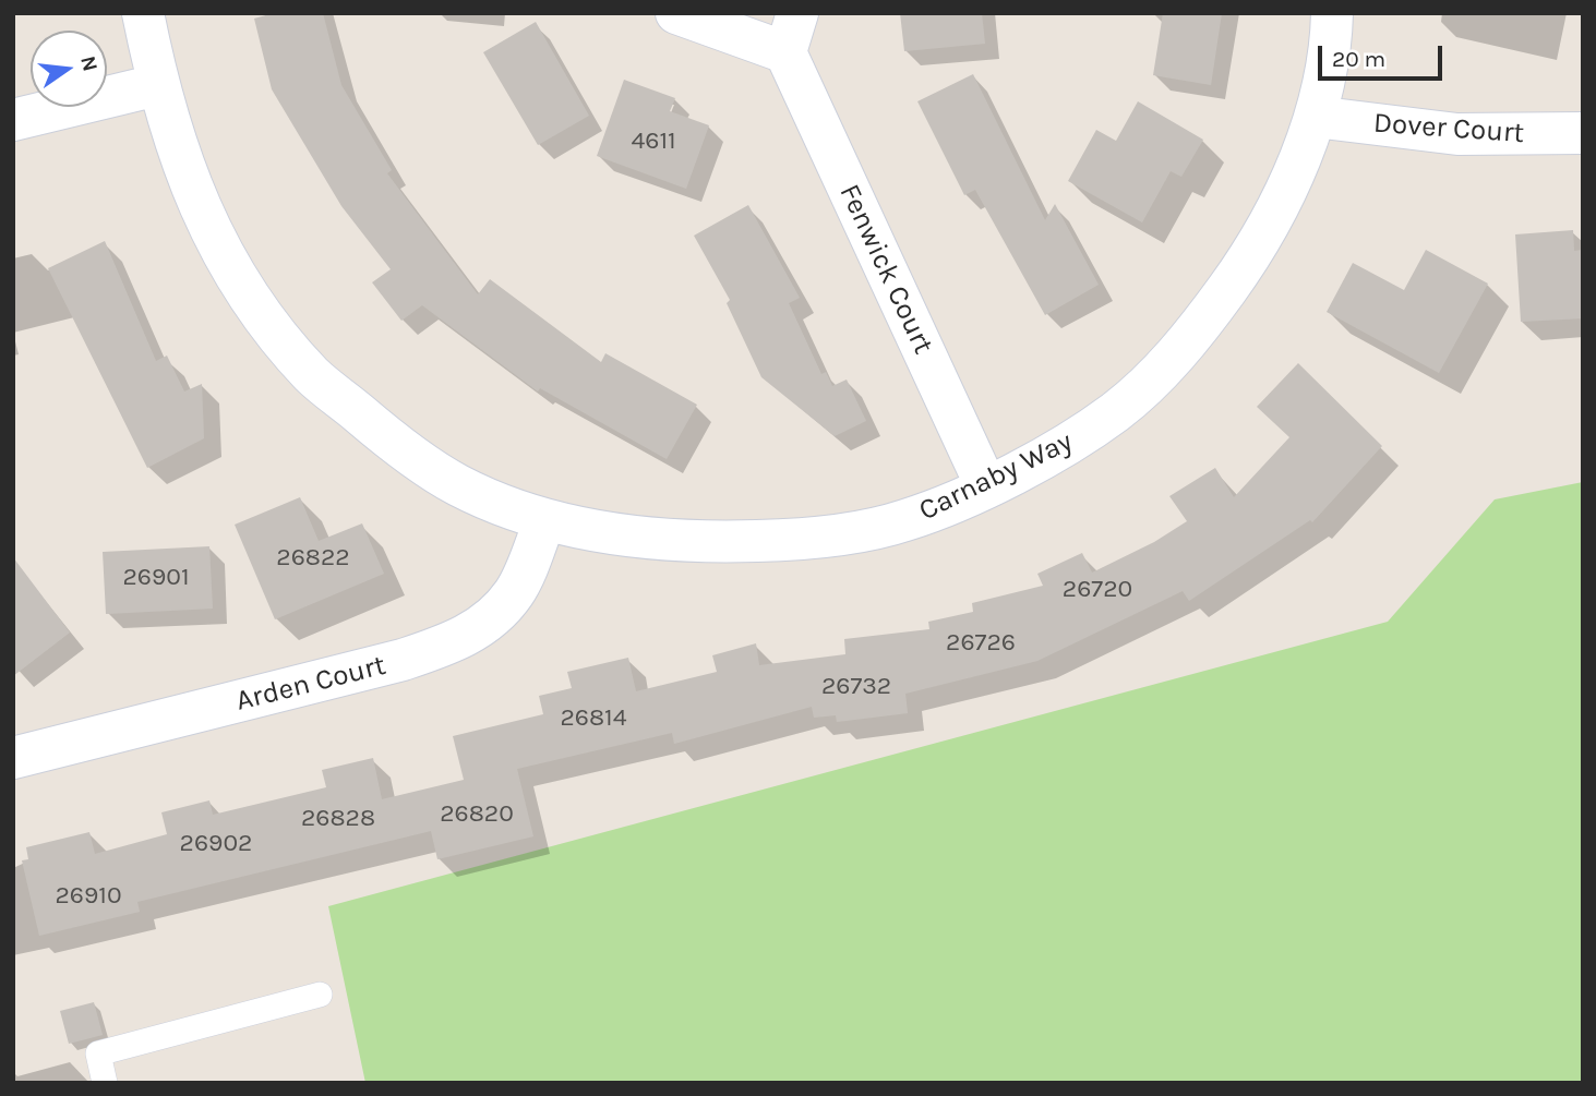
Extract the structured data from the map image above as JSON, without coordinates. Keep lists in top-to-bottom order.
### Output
{
  "streets": {
    "street": [
      "Dover Court",
      "Fenwick Court",
      "Carnaby Way",
      "Arden Court"
    ]
  },
  "crossings": [
    ["Dover Court", "Carnaby Way"],
    ["Fenwick Court", "Carnaby Way"],
    ["Carnaby Way", "Arden Court"]
  ],
  "house_numbers": [
    "4611",
    "26822",
    "26901",
    "26720",
    "26726",
    "26732",
    "26814",
    "26820",
    "26828",
    "26902",
    "26910"
  ],
  "scale_bar": "20 m",
  "north": "right"
}
